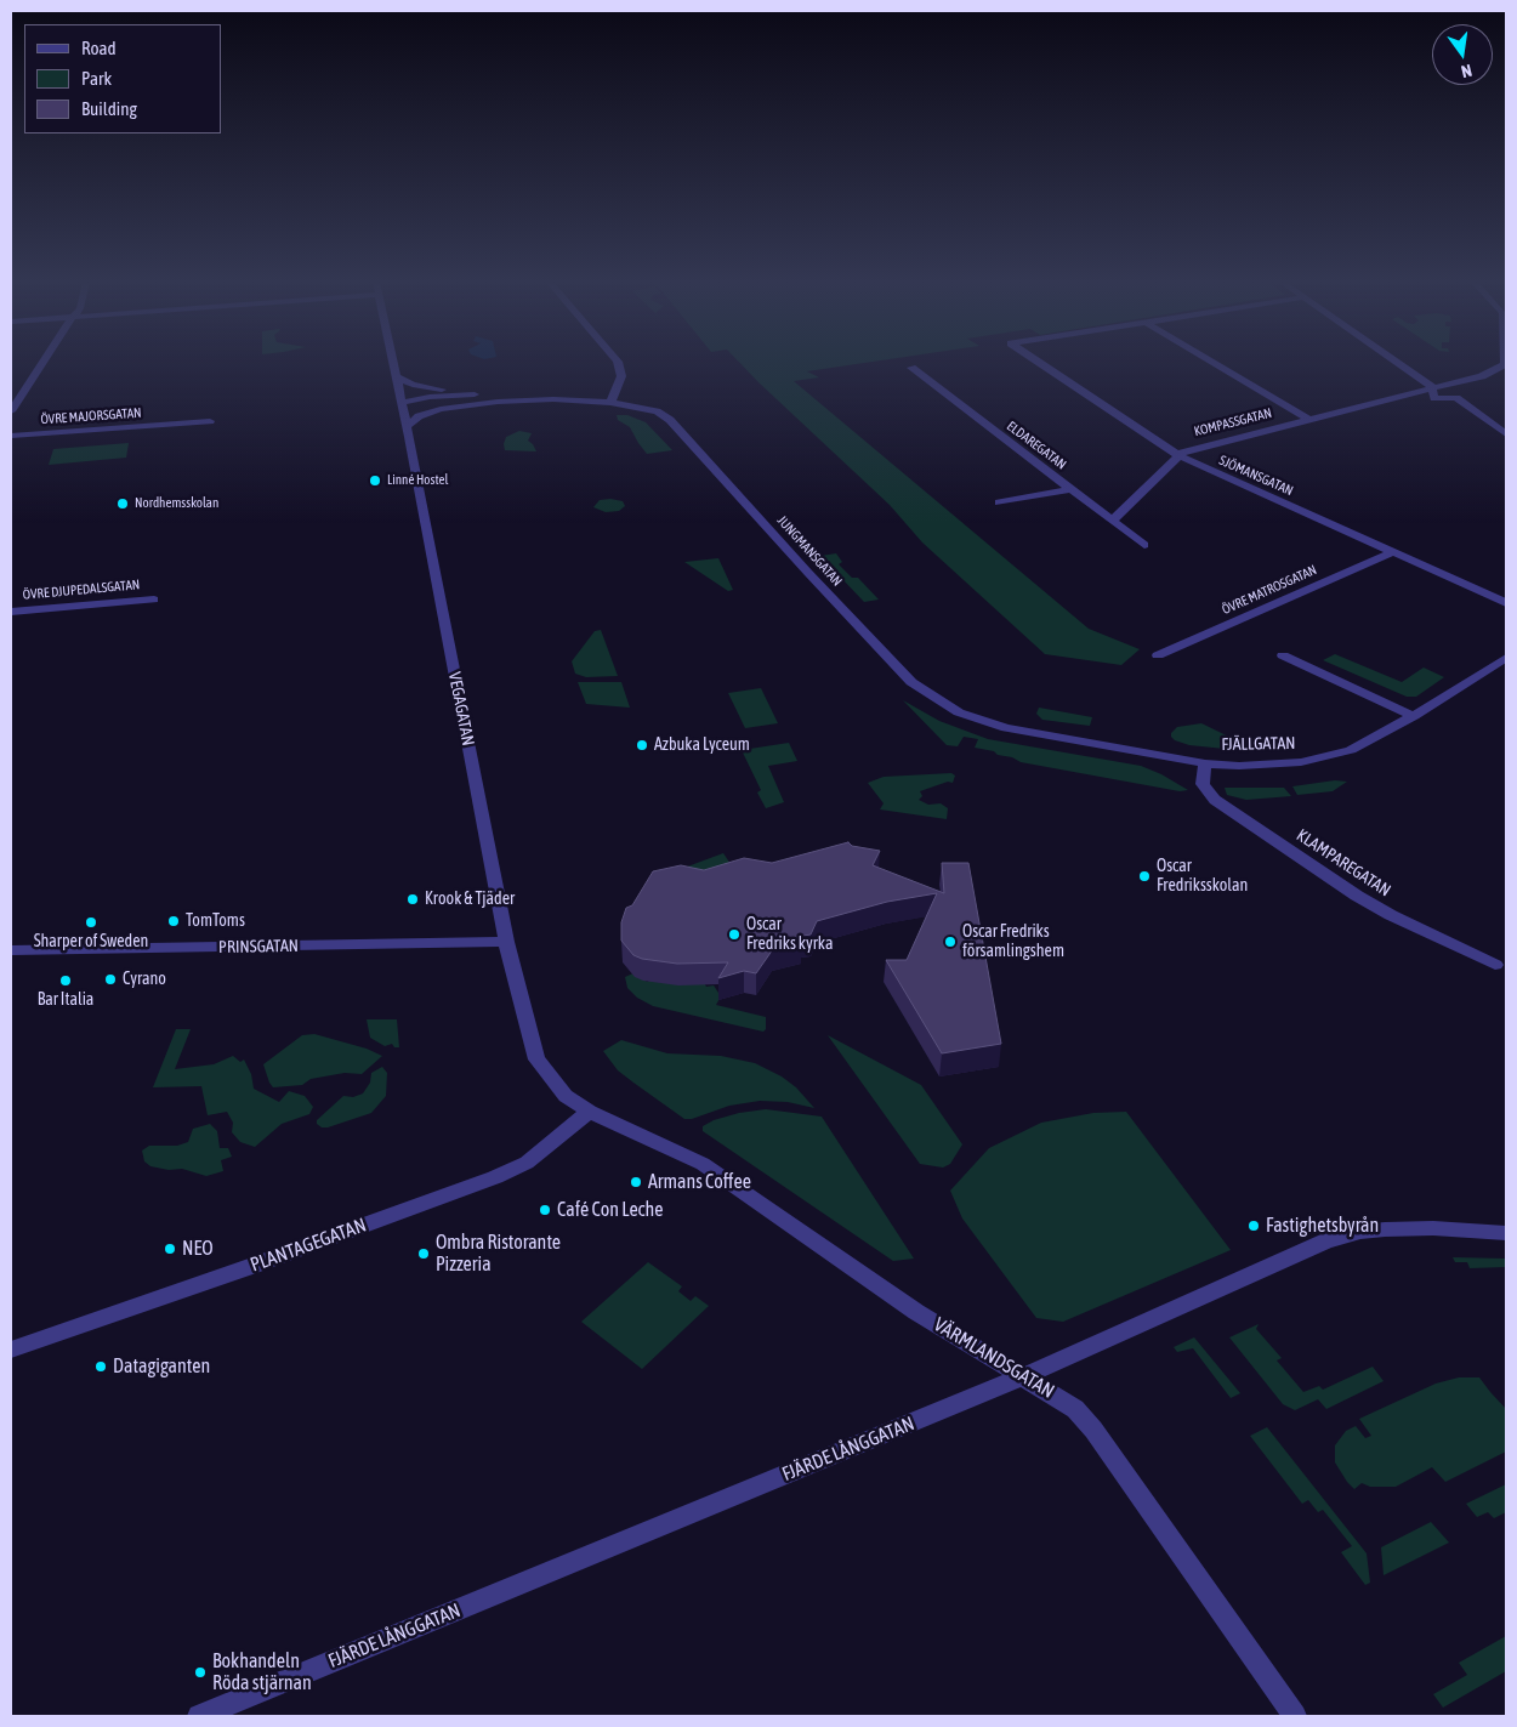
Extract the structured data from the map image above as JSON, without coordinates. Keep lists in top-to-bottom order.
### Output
{
  "streets": {
    "street": [
      "ÖVRE MAJORSGATAN",
      "KOMPASSGATAN",
      "ELDAREGATAN",
      "SJÖMANSGATAN",
      "JUNGMANSGATAN",
      "ÖVRE DJUPEDALSGATAN",
      "ÖVRE MATROSGATAN",
      "VEGAGATAN",
      "FJÄLLGATAN",
      "KLAMPAREGATAN",
      "PRINSGATAN",
      "PLANTAGEGATAN",
      "VÄRMLANDSGATAN",
      "FJÄRDE LÅNGGATAN"
    ]
  },
  "crossings": [
    ["KOMPASSGATAN", "ELDAREGATAN"],
    ["KOMPASSGATAN", "SJÖMANSGATAN"],
    ["SJÖMANSGATAN", "ÖVRE MATROSGATAN"],
    ["JUNGMANSGATAN", "FJÄLLGATAN"],
    ["VEGAGATAN", "PRINSGATAN"],
    ["VEGAGATAN", "PLANTAGEGATAN"],
    ["VEGAGATAN", "VÄRMLANDSGATAN"],
    ["FJÄLLGATAN", "KLAMPAREGATAN"],
    ["PLANTAGEGATAN", "VÄRMLANDSGATAN"],
    ["VÄRMLANDSGATAN", "FJÄRDE LÅNGGATAN"]
  ],
  "places": [
    "Linné Hostel",
    "Nordhemsskolan",
    "Azbuka Lyceum",
    "Oscar Fredriksskolan",
    "Krook & Tjäder",
    "TomToms",
    "Sharper of Sweden",
    "Oscar Fredriks kyrka",
    "Oscar Fredriks församlingshem",
    "Cyrano",
    "Bar Italia",
    "Armans Coffee",
    "Café Con Leche",
    "Fastighetsbyrån",
    "NEO",
    "Ombra Ristorante Pizzeria",
    "Datagiganten",
    "Bokhandeln Röda stjärnan"
  ],
  "legend": ["Road", "Park", "Building"],
  "north": "bottom"
}
